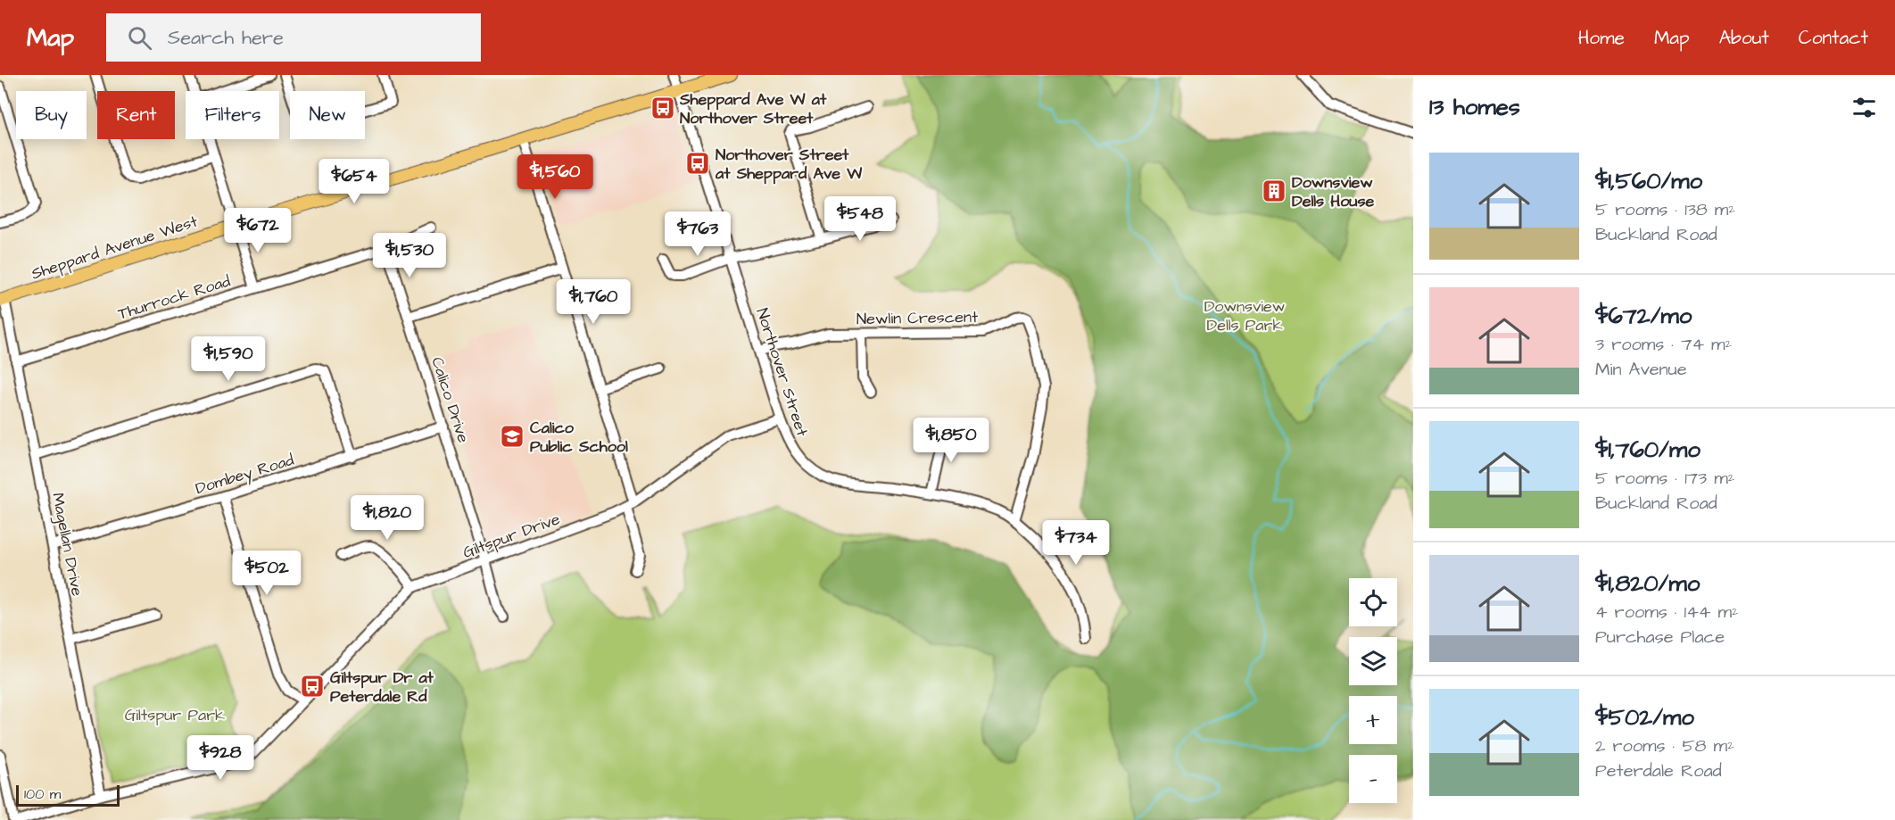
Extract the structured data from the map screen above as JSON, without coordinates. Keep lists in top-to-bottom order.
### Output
{
  "streets": {
    "main road": ["Sheppard Avenue West"],
    "street": [
      "Thurrock Road",
      "Newlin Crescent",
      "Northover Street",
      "Calico Drive",
      "Dombey Road",
      "Giltspur Drive",
      "Magellan Drive"
    ]
  },
  "crossings": [
    ["Sheppard Avenue West", "Northover Street"],
    ["Sheppard Avenue West", "Magellan Drive"],
    ["Thurrock Road", "Calico Drive"],
    ["Thurrock Road", "Magellan Drive"],
    ["Newlin Crescent", "Northover Street"],
    ["Northover Street", "Giltspur Drive"],
    ["Calico Drive", "Dombey Road"],
    ["Calico Drive", "Giltspur Drive"],
    ["Dombey Road", "Magellan Drive"],
    ["Giltspur Drive", "Magellan Drive"]
  ],
  "parks": ["Downsview Dells Park", "Giltspur Park"],
  "places": {
    "bus stop": ["Sheppard Ave W at Northover Street", "Northover Street at Sheppard Ave W", "Giltspur Dr at Peterdale Rd"],
    "building": ["Downsview Dells House"],
    "school or university": ["Calico Public School"]
  },
  "scale_bar": "100 m",
  "page": {
    "header": "Map",
    "search": "Search here",
    "nav": [
      "Home",
      "Map",
      "About",
      "Contact"
    ],
    "heading": "13 homes",
    "chip": [
      "Buy",
      "Rent",
      "Filters",
      "New"
    ],
    "list": [
      {
        "name": "$1,560/mo",
        "note": "5 rooms · 138 m² · Buckland Road"
      },
      {
        "name": "$672/mo",
        "note": "3 rooms · 74 m² · Min Avenue"
      },
      {
        "name": "$1,760/mo",
        "note": "5 rooms · 173 m² · Buckland Road"
      },
      {
        "name": "$1,820/mo",
        "note": "4 rooms · 144 m² · Purchase Place"
      },
      {
        "name": "$502/mo",
        "note": "2 rooms · 58 m² · Peterdale Road"
      }
    ],
    "price": [
      "$1,560",
      "$654",
      "$548",
      "$672",
      "$763",
      "$1,530",
      "$1,760",
      "$1,590",
      "$1,850",
      "$1,820",
      "$734",
      "$502",
      "$928"
    ],
    "map_buttons": ["+", "−"],
    "scale": "100 m"
  }
}
